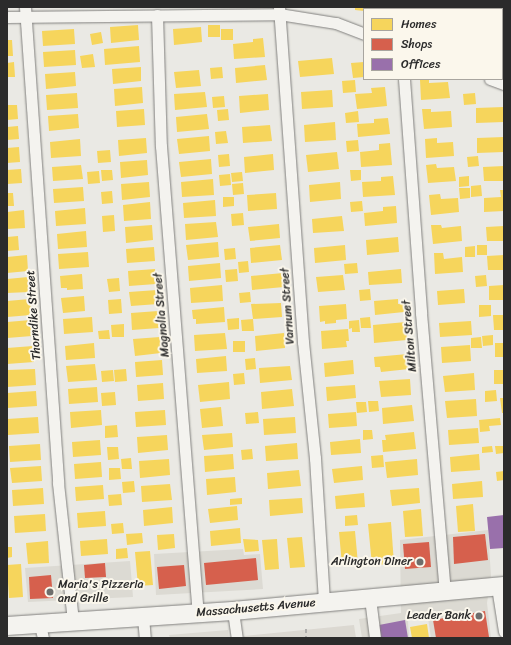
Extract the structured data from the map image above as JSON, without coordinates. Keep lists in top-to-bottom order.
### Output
{
  "streets": {
    "highway": ["Massachusetts Avenue"],
    "street": [
      "Varnum Street",
      "Thorndike Street",
      "Magnolia Street",
      "Milton Street"
    ]
  },
  "crossings": [
    ["Varnum Street", "Massachusetts Avenue"],
    ["Thorndike Street", "Massachusetts Avenue"],
    ["Magnolia Street", "Massachusetts Avenue"],
    ["Milton Street", "Massachusetts Avenue"]
  ],
  "places": ["Arlington Diner", "Maria's Pizzeria and Grille", "Leader Bank"],
  "legend": ["Homes", "Shops", "Offices"]
}
